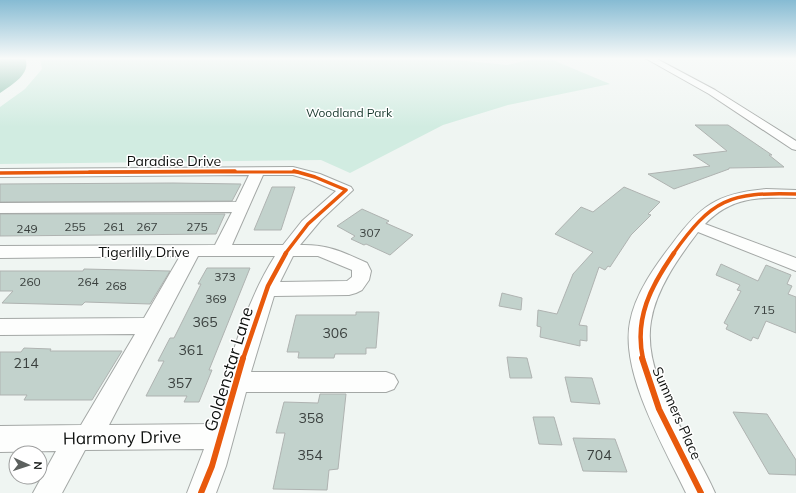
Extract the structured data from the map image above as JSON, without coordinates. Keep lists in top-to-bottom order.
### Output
{
  "streets": {
    "street": [
      "Paradise Drive",
      "Tigerlilly Drive",
      "Goldenstar Lane",
      "Summers Place",
      "Harmony Drive"
    ]
  },
  "crossings": [
    ["Paradise Drive", "Goldenstar Lane"],
    ["Tigerlilly Drive", "Goldenstar Lane"],
    ["Goldenstar Lane", "Harmony Drive"]
  ],
  "parks": ["Woodland Park"],
  "house_numbers": [
    "255",
    "261",
    "267",
    "275",
    "249",
    "307",
    "373",
    "260",
    "264",
    "268",
    "369",
    "715",
    "365",
    "306",
    "361",
    "214",
    "357",
    "358",
    "354",
    "704"
  ],
  "north": "right"
}
